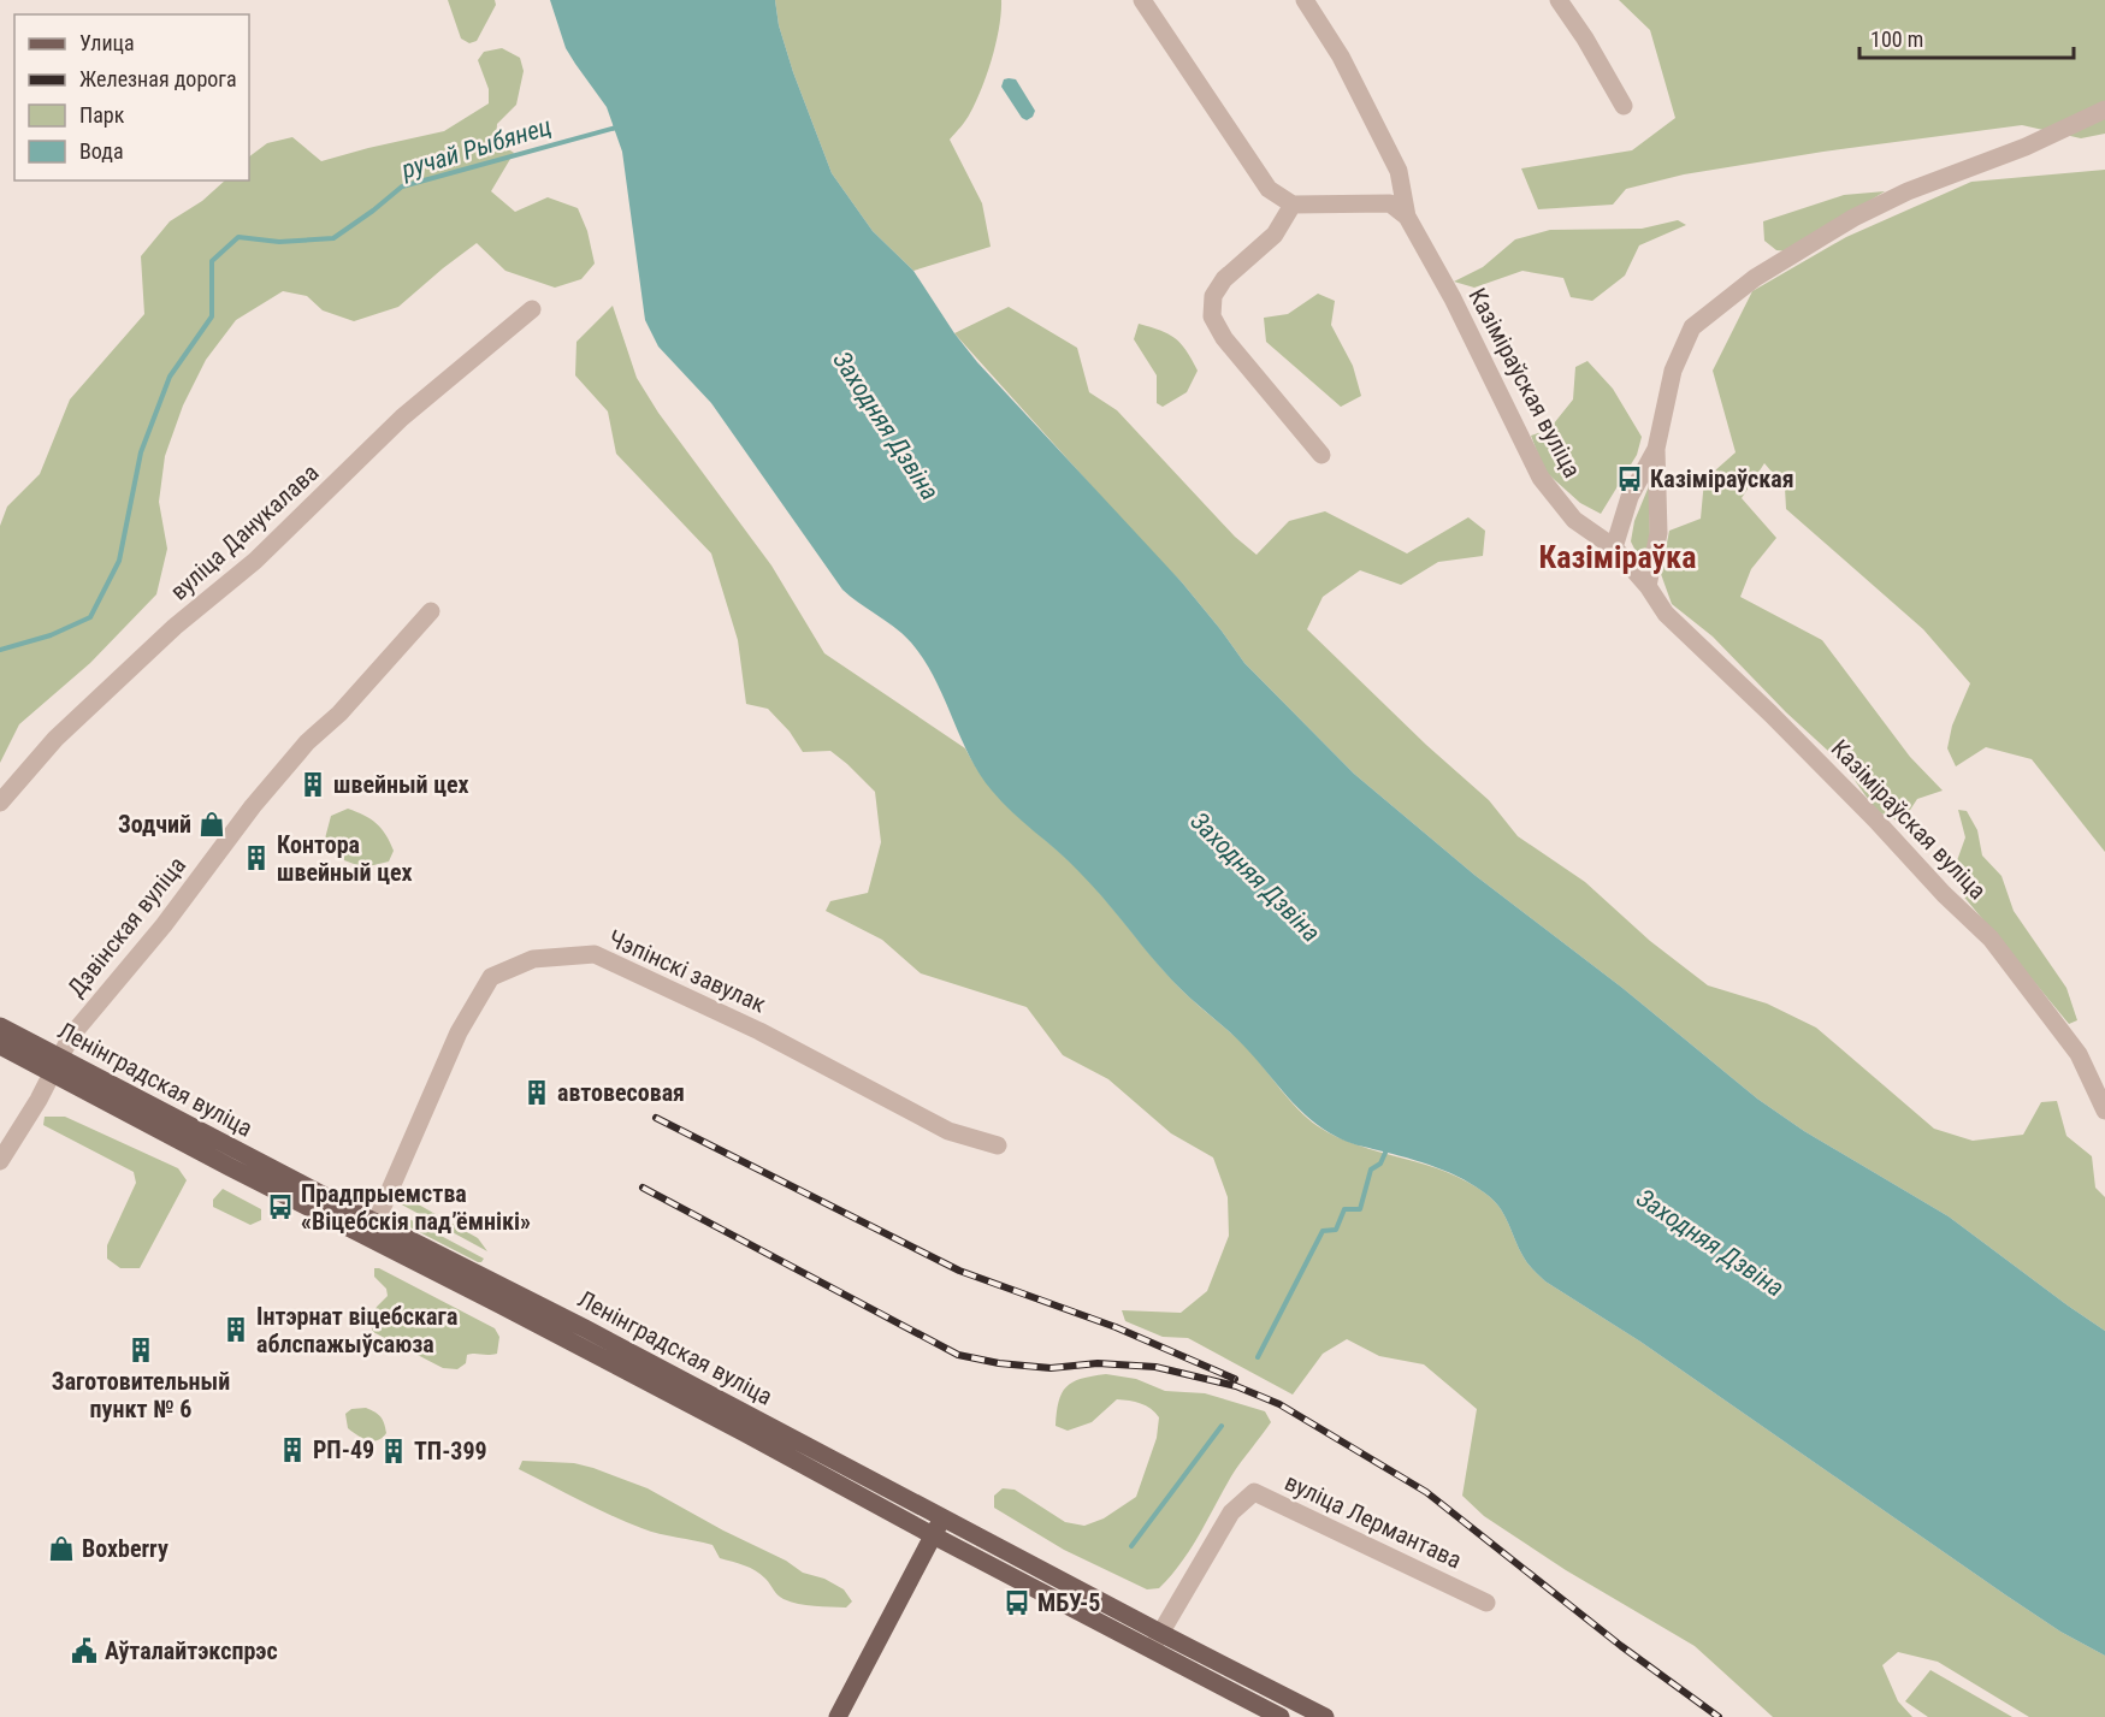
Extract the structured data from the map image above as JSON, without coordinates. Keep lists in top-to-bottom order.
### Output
{
  "streets": {
    "main road": ["Ленінградская вуліца"],
    "street": [
      "Казіміраўская вуліца",
      "вуліца Данукалава",
      "Дзвінская вуліца",
      "Чэпінскі завулак",
      "вуліца Лермантава"
    ]
  },
  "crossings": [
    ["Дзвінская вуліца", "Ленінградская вуліца"],
    ["Чэпінскі завулак", "Ленінградская вуліца"],
    ["Ленінградская вуліца", "вуліца Лермантава"]
  ],
  "districts": ["Казіміраўка"],
  "water": ["ручай Рыбянец", "Заходняя Дзвіна"],
  "places": {
    "bus stop": ["Казіміраўская", "Прадпрыемства «Віцебскія падʼёмнікі»", "МБУ-5"],
    "building": [
      "швейный цех",
      "Контора швейный цех",
      "автовесовая",
      "Інтэрнат віцебскага аблспажыўсаюза",
      "Заготовительный пункт № 6",
      "РП-49",
      "ТП-399"
    ],
    "shop": ["Зодчий", "Boxberry"],
    "public building": ["Аўталайтэкспрэс"]
  },
  "legend": [
    "Улица",
    "Железная дорога",
    "Парк",
    "Вода"
  ],
  "scale_bar": "100 m"
}
